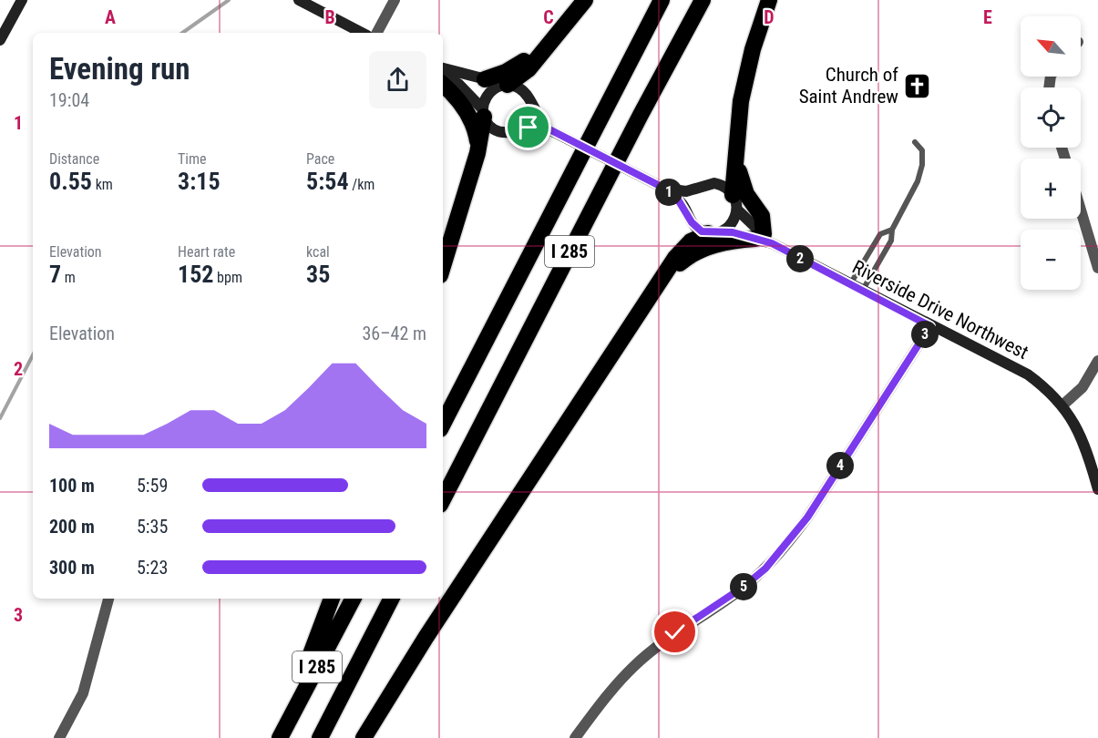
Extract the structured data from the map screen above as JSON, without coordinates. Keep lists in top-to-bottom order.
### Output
{
  "streets": {
    "highway": ["I 285"],
    "street": ["Riverside Drive Northwest"]
  },
  "places": {
    "church": ["Church of Saint Andrew"]
  },
  "north": "top left",
  "page": {
    "map_buttons": ["+", "−"],
    "heading": ["Evening run", "19:04"],
    "stats": [
      ["Distance", "0.55 km"],
      ["Time", "3:15"],
      ["Pace", "5:54 /km"],
      ["Elevation", "7 m"],
      ["Heart rate", "152 bpm"],
      ["kcal", "35"]
    ],
    "pins": [
      "1",
      "2",
      "3",
      "4",
      "5"
    ],
    "chart": ["Elevation", "36–42 m"],
    "list": [
      {
        "name": "100 m",
        "note": "5:59"
      },
      {
        "name": "200 m",
        "note": "5:35"
      },
      {
        "name": "300 m",
        "note": "5:23"
      }
    ]
  },
  "grid": {
    "columns": [
      "A",
      "B",
      "C",
      "D",
      "E"
    ],
    "rows": ["1", "2", "3"]
  }
}
